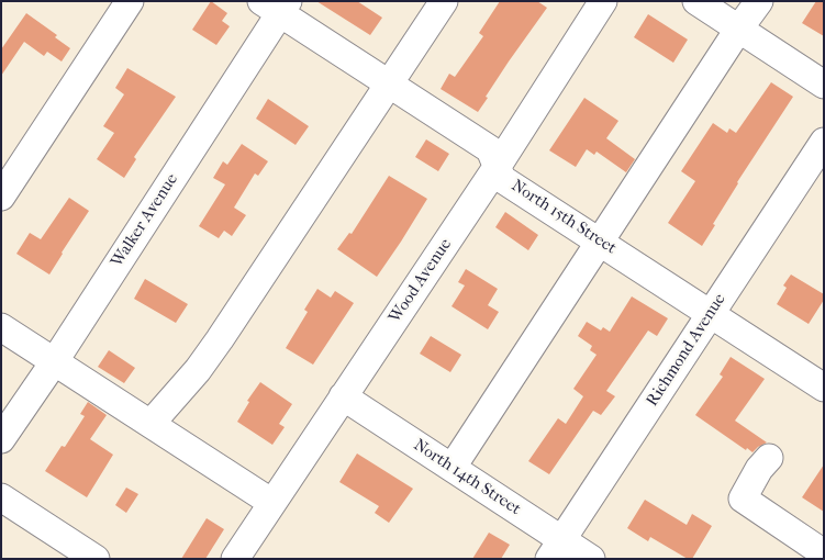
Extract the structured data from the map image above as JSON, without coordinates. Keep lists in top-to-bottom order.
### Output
{
  "streets": {
    "street": [
      "North 15th Street",
      "Walker Avenue",
      "Wood Avenue",
      "Richmond Avenue",
      "North 14th Street"
    ]
  },
  "crossings": [
    ["North 15th Street", "Walker Avenue"],
    ["North 15th Street", "Wood Avenue"],
    ["North 15th Street", "Richmond Avenue"],
    ["Wood Avenue", "North 14th Street"],
    ["Richmond Avenue", "North 14th Street"]
  ]
}
